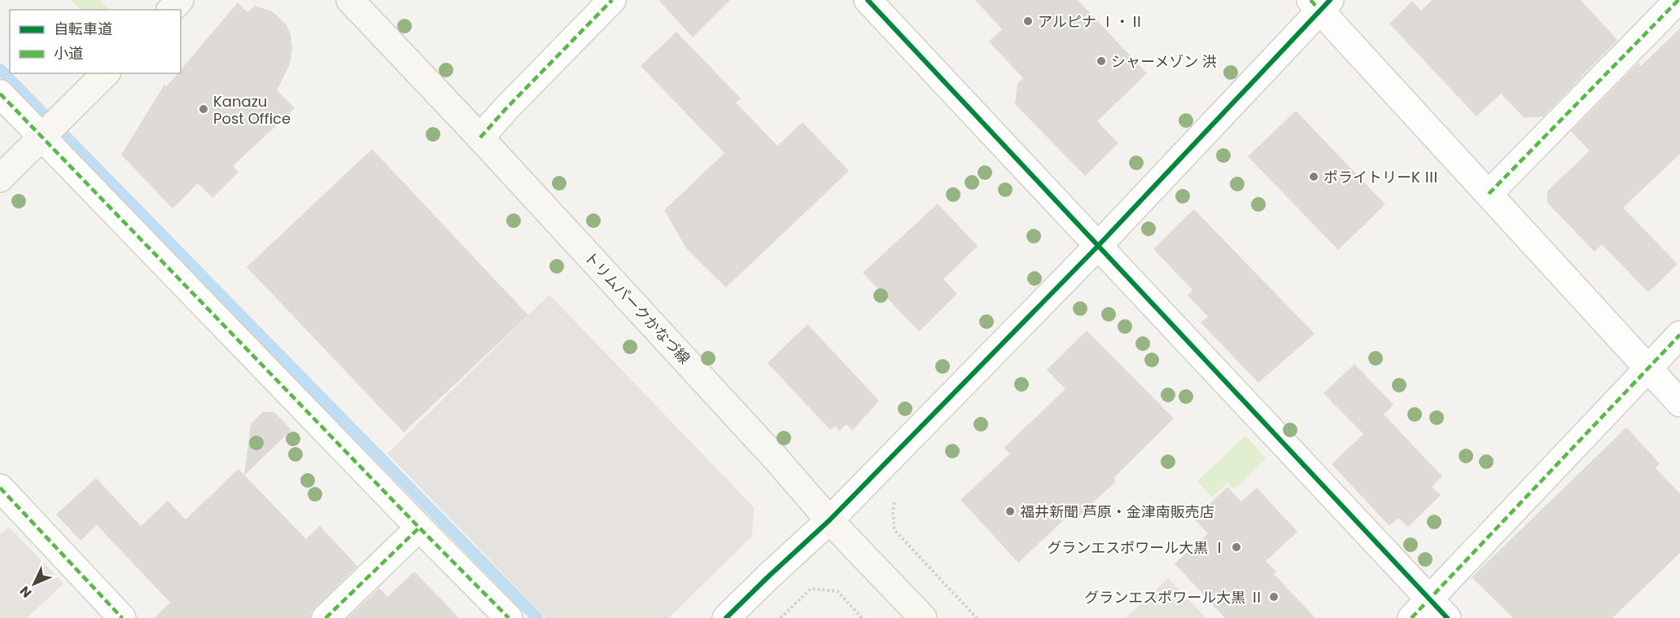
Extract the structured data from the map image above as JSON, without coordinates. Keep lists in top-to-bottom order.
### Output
{
  "streets": {
    "main road": ["トリムパークかなづ線"]
  },
  "places": [
    "アルピナ Ⅰ・Ⅱ",
    "シャーメゾン 洪",
    "Kanazu Post Office",
    "ポライトリーK Ⅲ",
    "福井新聞 芦原・金津南販売店",
    "グランエスポワール大黒 Ⅰ",
    "グランエスポワール大黒 Ⅱ"
  ],
  "legend": ["自転車道", "小道"],
  "north": "bottom left"
}
